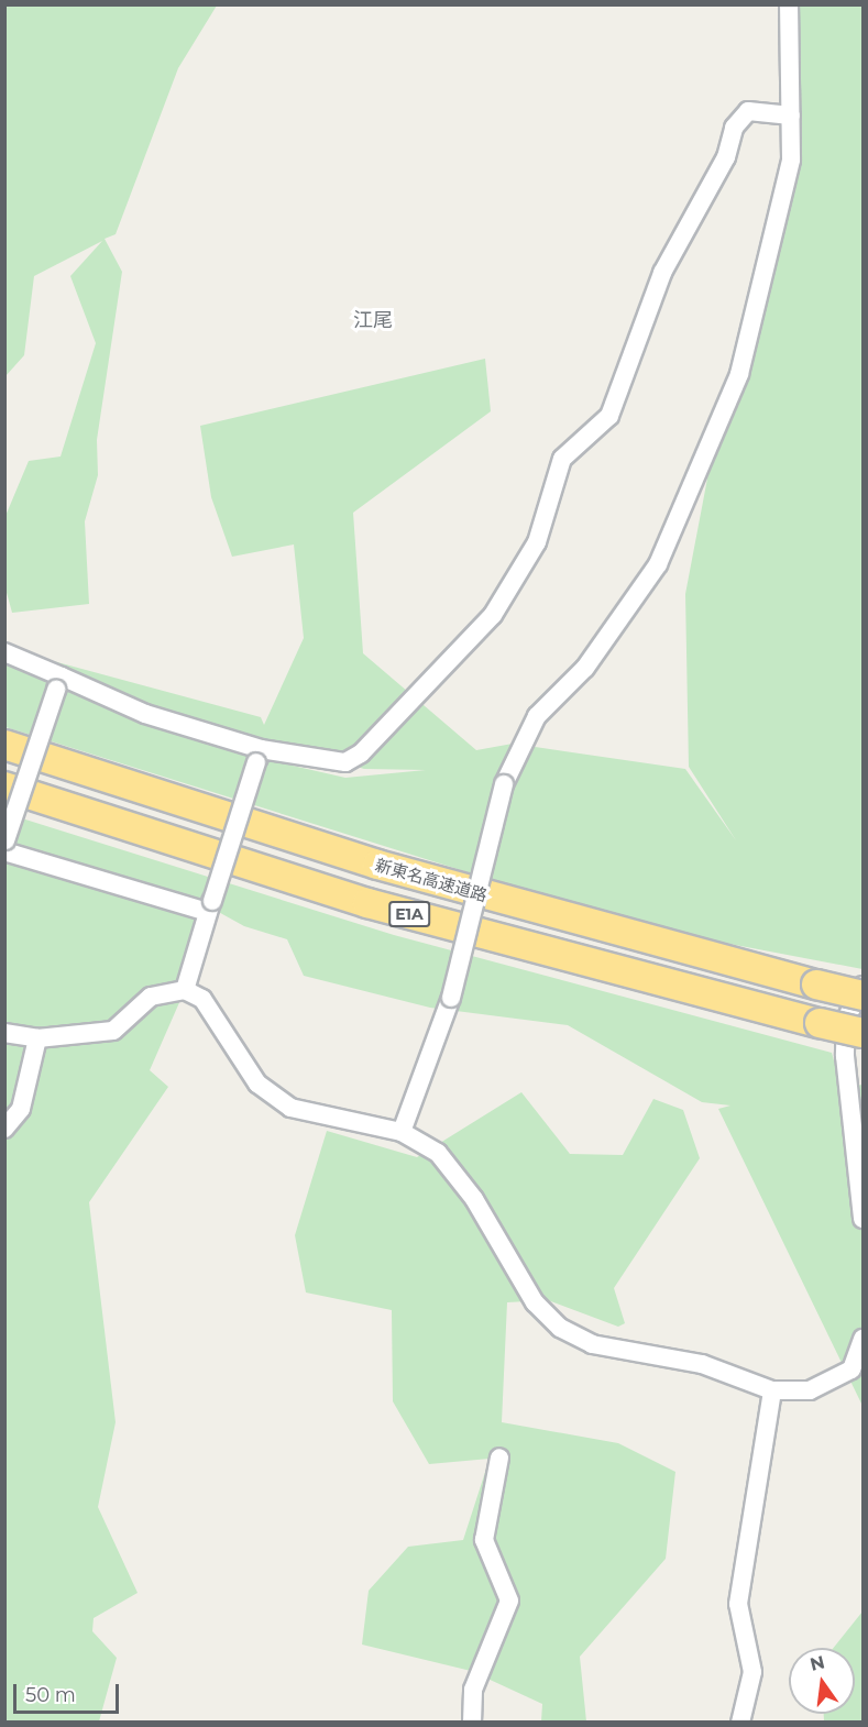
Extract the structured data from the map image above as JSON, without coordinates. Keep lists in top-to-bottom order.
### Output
{
  "streets": {
    "highway": ["新東名高速道路", "E1A"]
  },
  "districts": ["江尾"],
  "scale_bar": "50 m",
  "north": "top"
}
